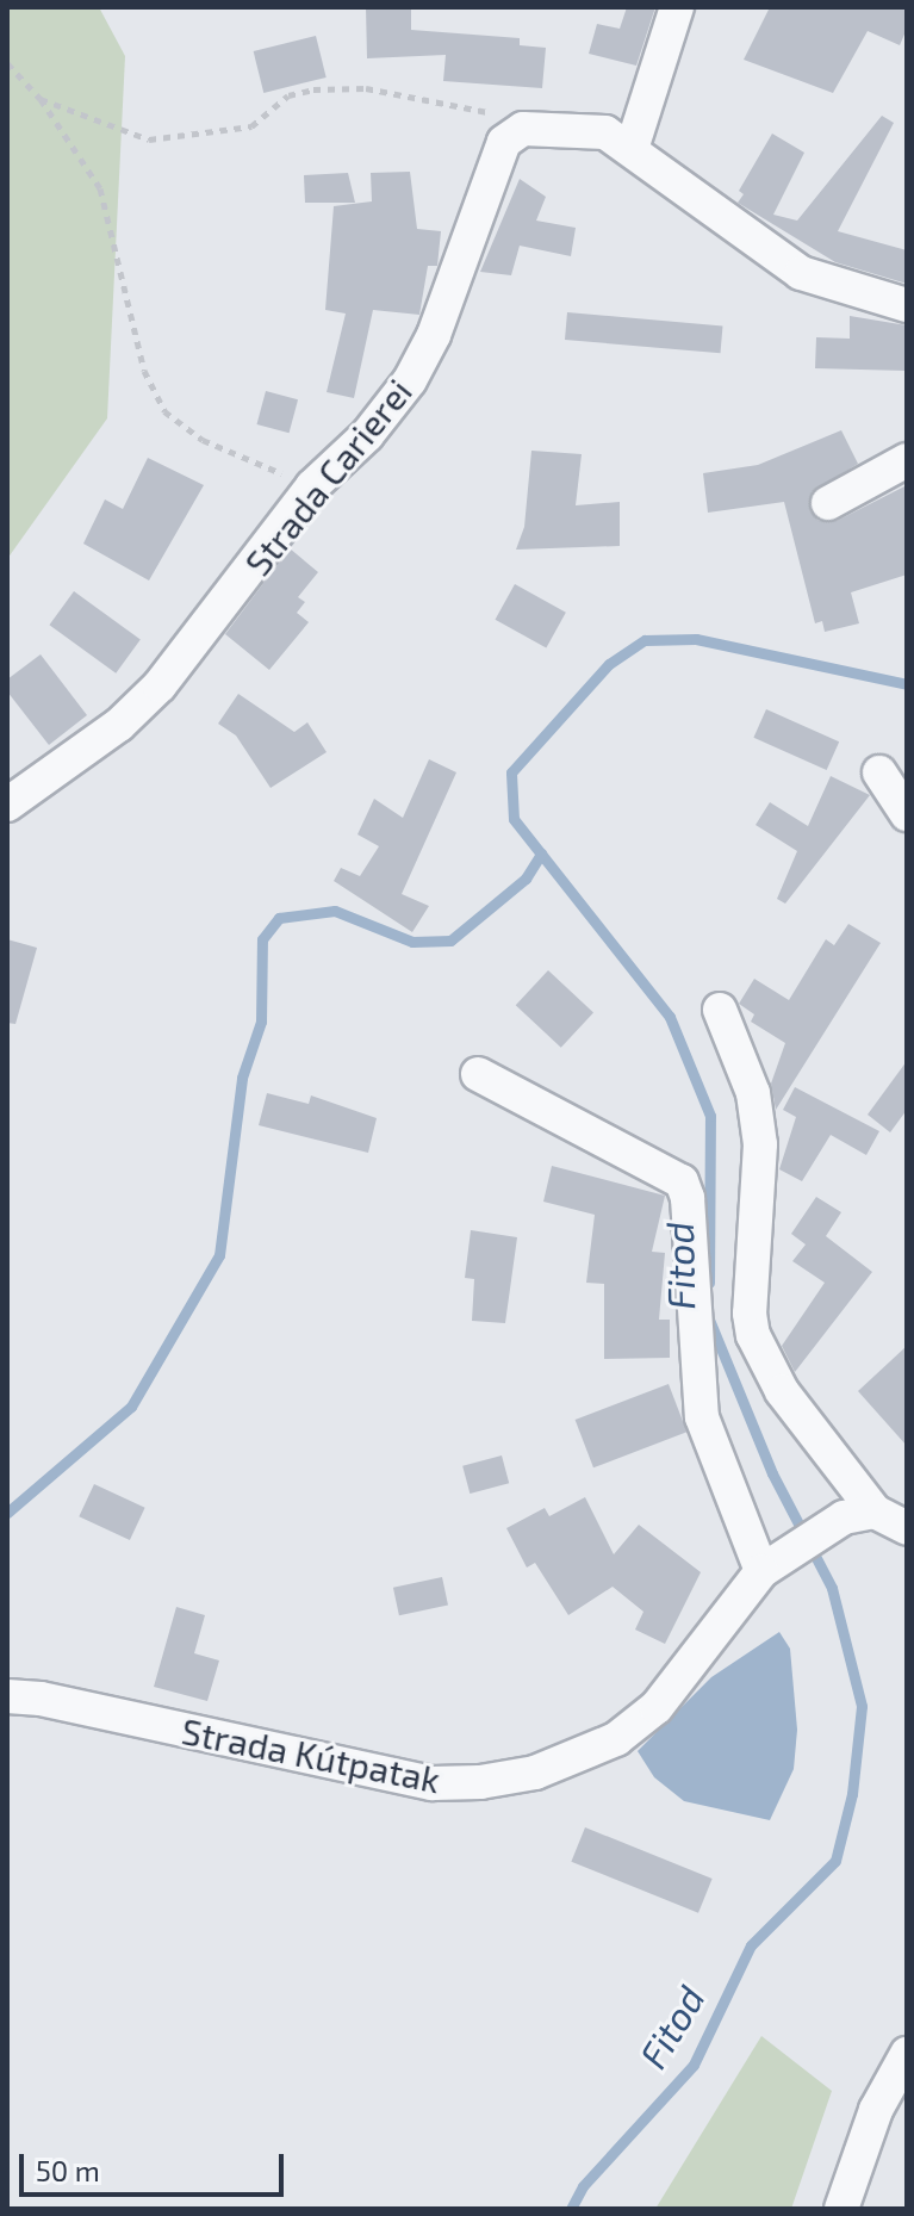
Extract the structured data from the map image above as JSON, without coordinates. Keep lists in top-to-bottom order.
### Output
{
  "streets": {
    "street": ["Strada Carierei", "Strada Kútpatak"]
  },
  "water": ["Fitod"],
  "scale_bar": "50 m"
}
